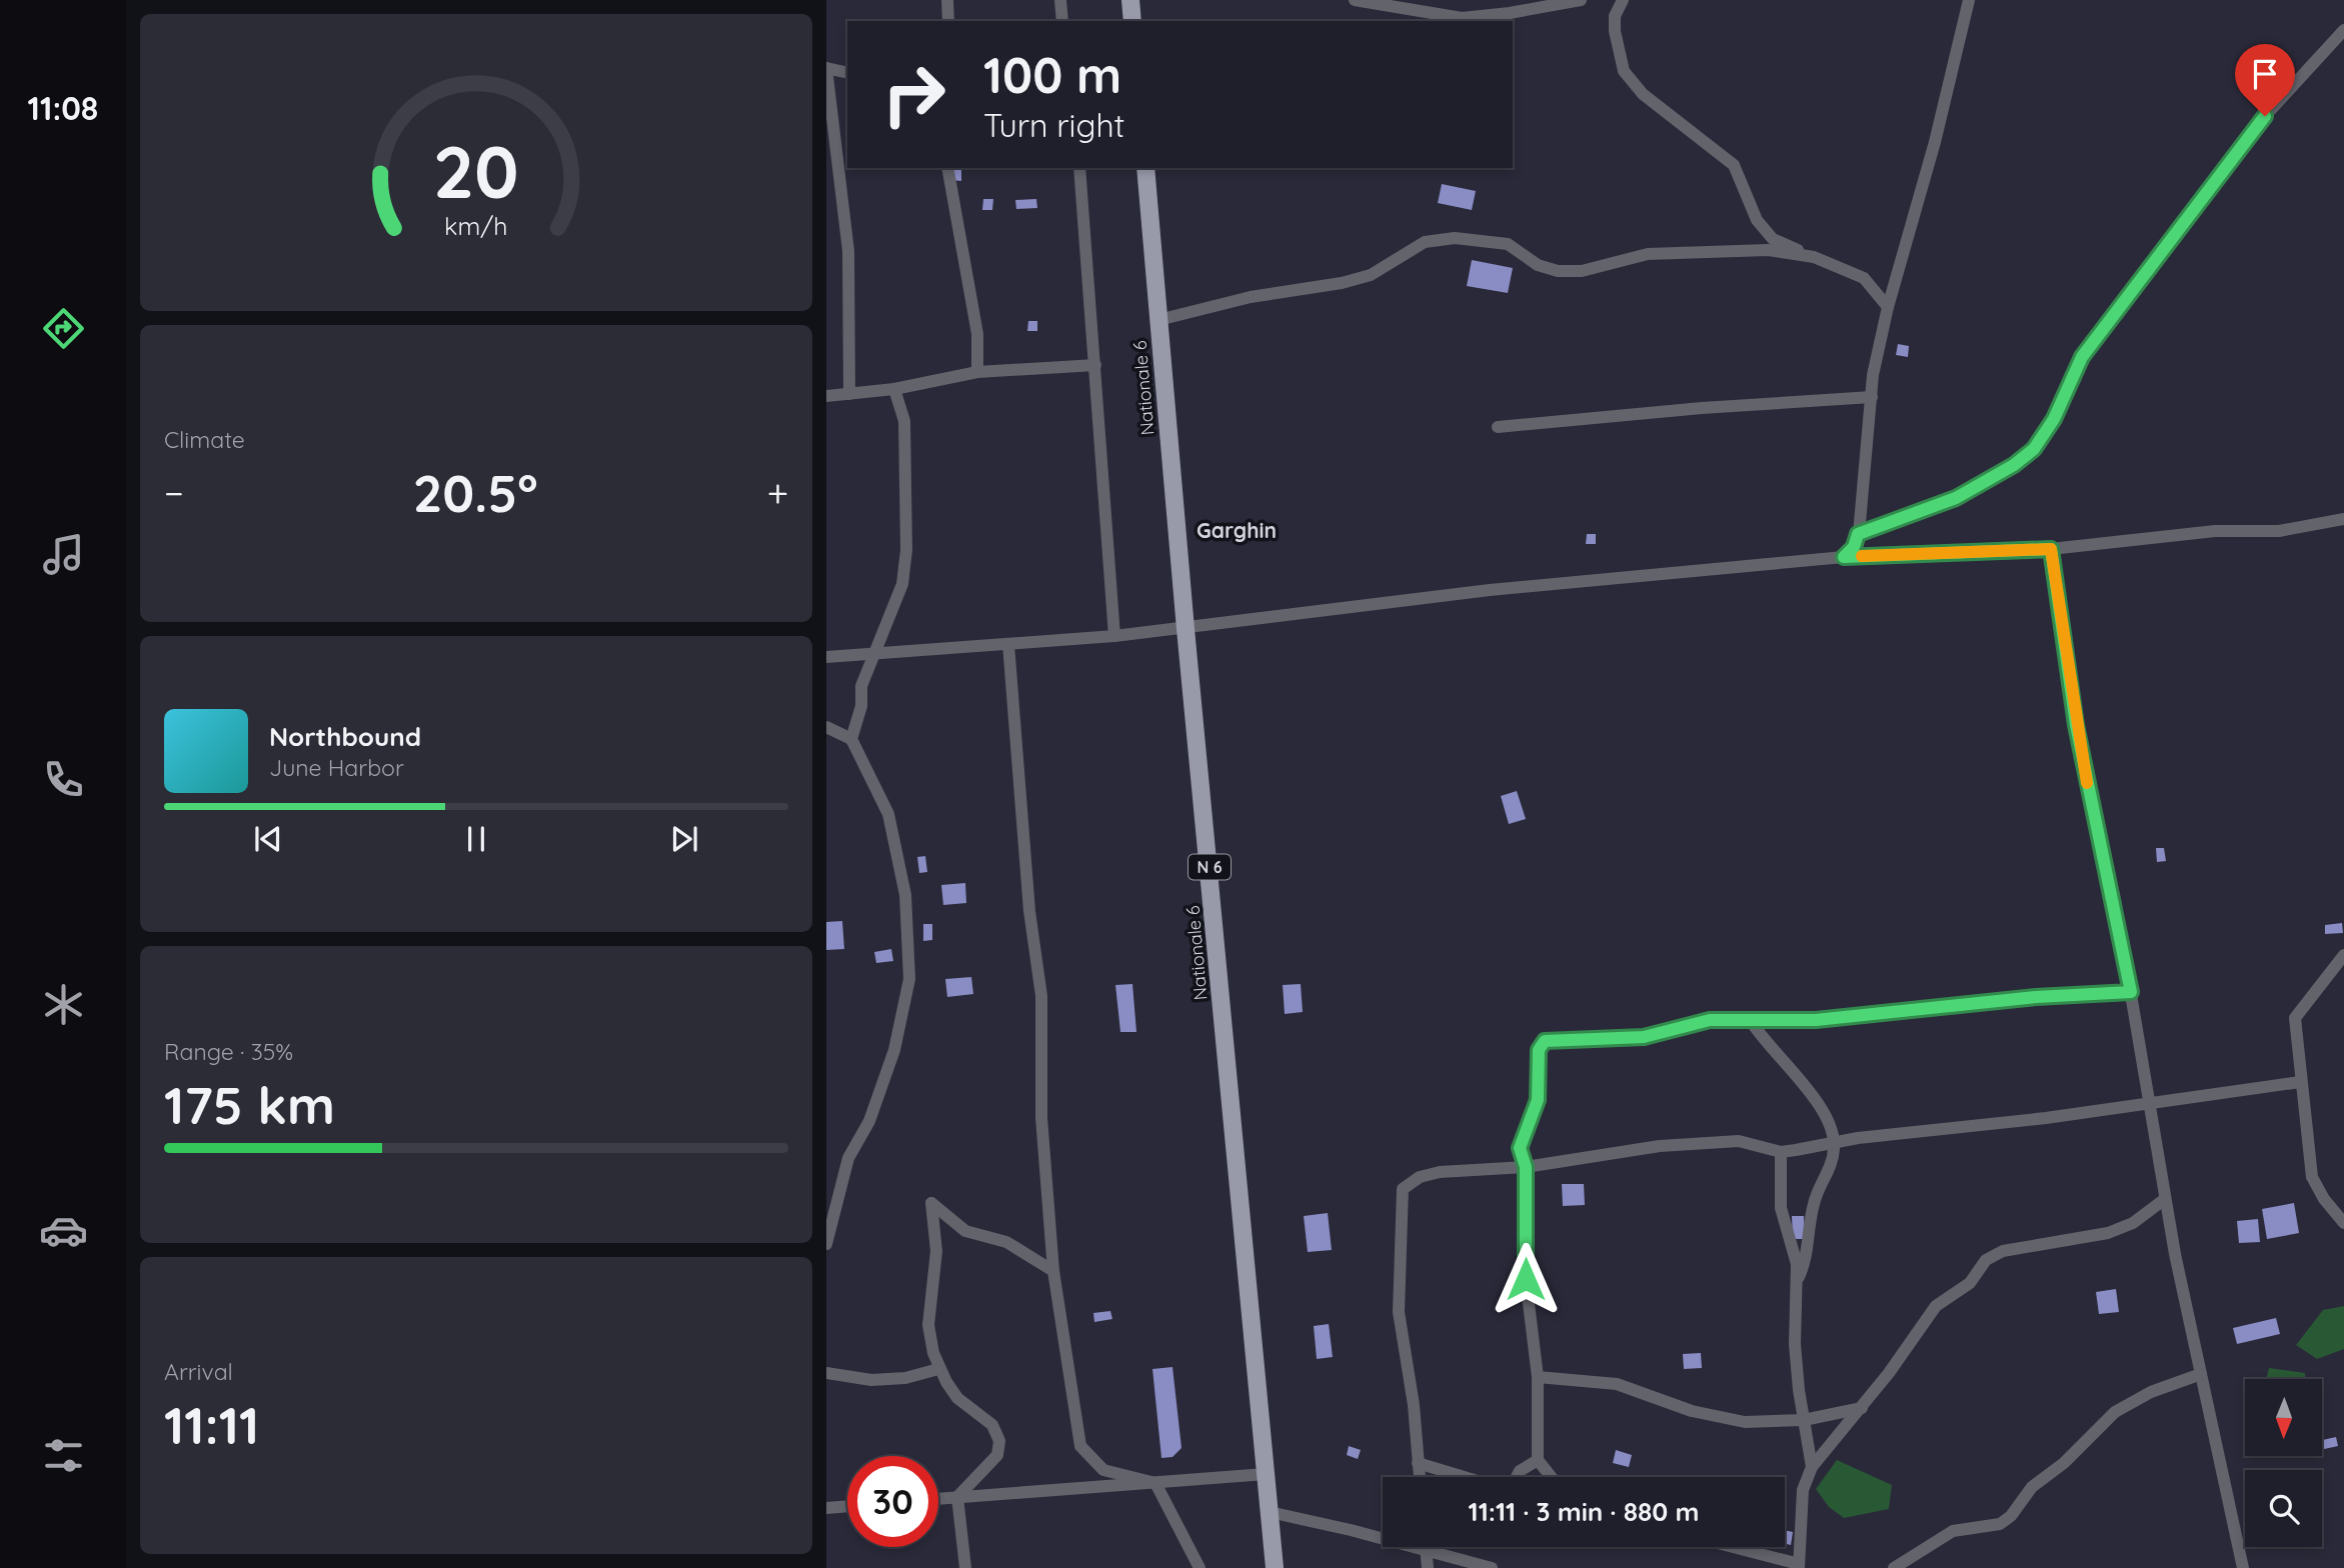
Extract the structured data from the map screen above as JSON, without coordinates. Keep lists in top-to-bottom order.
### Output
{
  "streets": {
    "main road": ["Nationale 6", "N 6"]
  },
  "districts": ["Garghin"],
  "north": "bottom",
  "page": {
    "tabs": "11:08",
    "turn": ["100 m", "Turn right"],
    "tile": [
      "Climate",
      ["Range · 35%", "175 km"],
      ["Arrival", "11:11"]
    ],
    "heat": ["−", "20.5°", "+"],
    "song": ["Northbound", "June Harbor"],
    "limit": "30",
    "trip": "11:11 · 3 min · 880 m",
    "gauge": ["20", "km/h"]
  }
}
